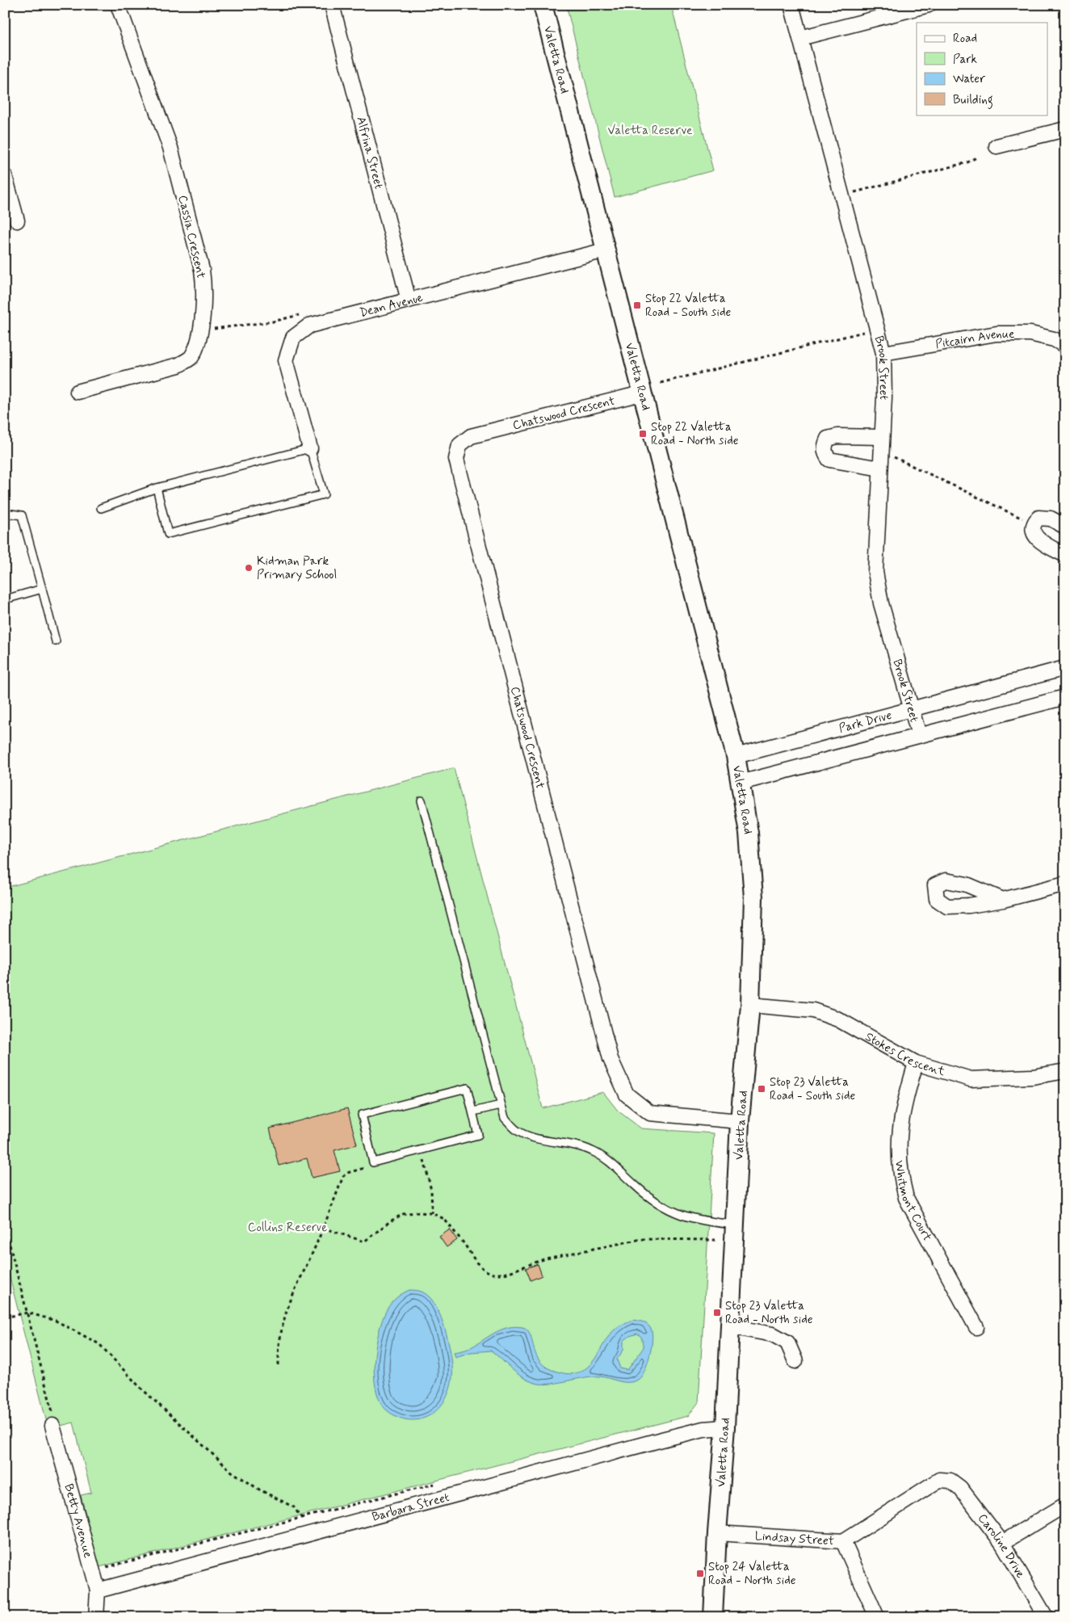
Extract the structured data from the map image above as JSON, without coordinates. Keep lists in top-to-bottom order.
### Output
{
  "streets": {
    "street": [
      "Valetta Road",
      "Alfrina Street",
      "Cassia Crescent",
      "Dean Avenue",
      "Pitcairn Avenue",
      "Brook Street",
      "Chatswood Crescent",
      "Park Drive",
      "Stokes Crescent",
      "Whitmont Court",
      "Barbara Street",
      "Betty Avenue",
      "Lindsay Street",
      "Caroline Drive"
    ]
  },
  "crossings": [
    ["Valetta Road", "Dean Avenue"],
    ["Valetta Road", "Chatswood Crescent"],
    ["Valetta Road", "Park Drive"],
    ["Valetta Road", "Stokes Crescent"],
    ["Valetta Road", "Barbara Street"],
    ["Valetta Road", "Lindsay Street"],
    ["Alfrina Street", "Dean Avenue"],
    ["Pitcairn Avenue", "Brook Street"],
    ["Brook Street", "Park Drive"],
    ["Stokes Crescent", "Whitmont Court"],
    ["Barbara Street", "Betty Avenue"],
    ["Lindsay Street", "Caroline Drive"]
  ],
  "parks": ["Valetta Reserve", "Collins Reserve"],
  "places": {
    "transit": [
      "Stop 22 Valetta Road - South side",
      "Stop 22 Valetta Road - North side",
      "Stop 23 Valetta Road - South side",
      "Stop 23 Valetta Road - North side",
      "Stop 24 Valetta Road - North side"
    ],
    "other": ["Kidman Park Primary School"]
  },
  "legend": [
    "Road",
    "Park",
    "Water",
    "Building"
  ]
}
